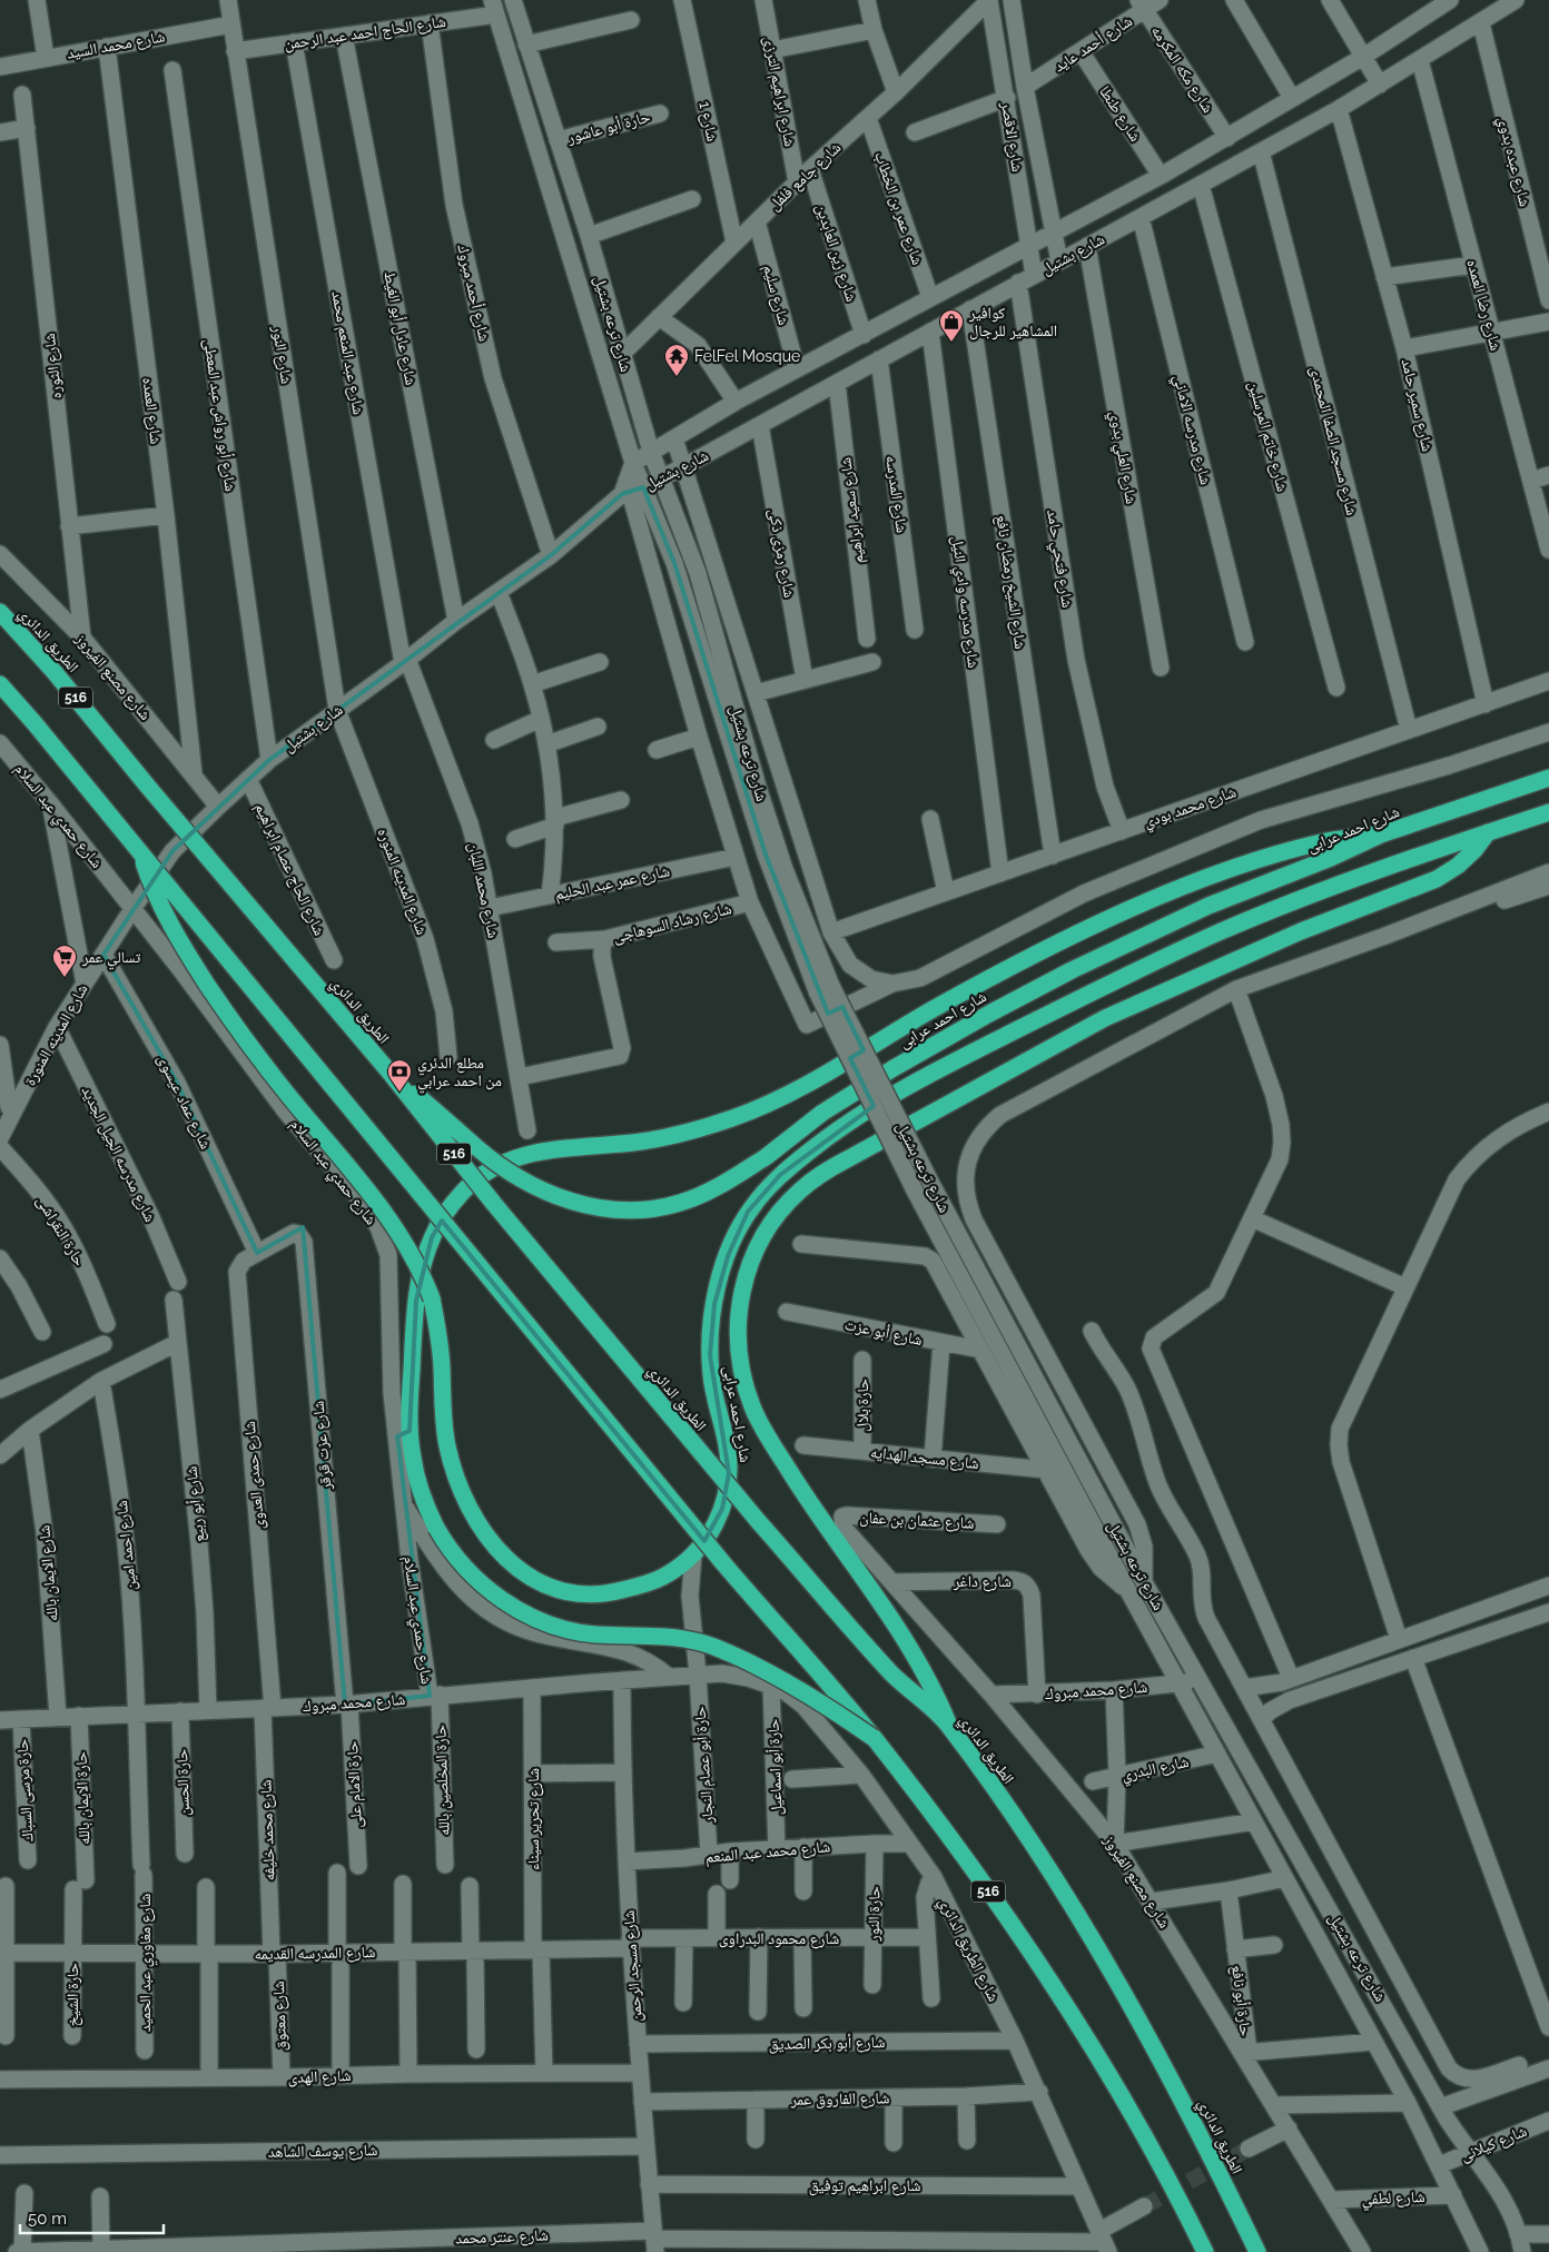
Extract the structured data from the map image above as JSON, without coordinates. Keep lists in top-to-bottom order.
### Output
{
  "streets": {
    "highway": ["الطريق الدائري", "516", "شارع احمد عرابى"],
    "street": [
      "شارع الحاج احمد عبد الرحمن",
      "شارع أحمد عايد",
      "شارع محمد السيد",
      "شارع مكه المكرمه",
      "شارع ابراهيم الترزى",
      "شارع طنطا",
      "شارع 1",
      "حارة أبو عاشور",
      "شارع الاقصر",
      "شارع عبده بدوي",
      "شارع جامع فلفل",
      "شارع عمر بن الخطاب",
      "شارع زين العابدين",
      "شارع بشتيل",
      "شارع أحمد مبروك",
      "شارع سليم",
      "شارع رضا العمده",
      "شارع ترعه بشتيل",
      "شارع عادل أبو الغيط",
      "شارع عبد المنعم محمد",
      "شارع النور",
      "شارع الثوره",
      "شارع سمير حامد",
      "شارع العمده",
      "شارع أبو رواش عبد المعطى",
      "شارع مدرسه الاماني",
      "شارع خاتم المرسلين",
      "شارع مسجد الصفا المحمدى",
      "شارع العلي بدوي",
      "شارع المدرسه",
      "شارع سعيد ابراهيم",
      "شارع رمزى ذكى",
      "شارع فتحي حامد",
      "شارع الشيخ رمضان نافع",
      "شارع مدرسه وادي النيل",
      "شارع مصنع الفيروز",
      "شارع محمد بودي",
      "شارع حمدي عبد السلام",
      "شارع الحاج عصام ابراهيم",
      "شارع المدينه المنوره",
      "شارع عمر عبد الحليم",
      "شارع محمد اللبان",
      "شارع رشاد السوهاجى",
      "شارع المدينه المنورة",
      "شارع عماد عيسوى",
      "شارع مدرسه الجيل الجديد",
      "حارة النقراشى",
      "شارع أبو عزت",
      "حارة بلال",
      "شارع عزت قرقر",
      "شارع مسجد الهدايه",
      "شارع حمدى العدوى",
      "شارع أبو ربيع",
      "شارع عثمان بن عفان",
      "شارع احمد امين",
      "شارع الايمان بالله",
      "شارع داغر",
      "شارع محمد مبروك",
      "حارة أبو عصام النجار",
      "حارة أبو اسماعيل",
      "شارع البدري",
      "حارة المخلصين بالله",
      "حارة الحسن",
      "حارة الامام على",
      "حارة مرسى السباك",
      "حارة الايمان بالله",
      "شارع تحرير سيناء",
      "شارع محمد خليفه",
      "شارع محمد عبد المنعم",
      "حارة النور",
      "شارع محمود البدراوى",
      "شارع الطريق الدائري",
      "شارع المدرسه القديمه",
      "شارع مغاوري عبد الحميد",
      "شارع مسجد الرحمن",
      "حارة الشيخ",
      "حارة أبو نافع",
      "شارع معتوق",
      "شارع أبو بكر الصديق",
      "شارع الهدى",
      "شارع الفاروق عمر",
      "شارع كيلانى",
      "شارع يوسف الشاهد",
      "شارع ابراهيم توفيق",
      "شارع لطفي",
      "شارع عنتر محمد"
    ]
  },
  "crossings": [
    ["شارع الحاج احمد عبد الرحمن", "شارع أحمد مبروك"],
    ["شارع الحاج احمد عبد الرحمن", "شارع ترعه بشتيل"],
    ["شارع الحاج احمد عبد الرحمن", "شارع عادل أبو الغيط"],
    ["شارع الحاج احمد عبد الرحمن", "شارع عبد المنعم محمد"],
    ["شارع الحاج احمد عبد الرحمن", "شارع النور"],
    ["شارع أحمد عايد", "شارع مكه المكرمه"],
    ["شارع أحمد عايد", "شارع طنطا"],
    ["شارع أحمد عايد", "شارع الاقصر"],
    ["شارع محمد السيد", "شارع النور"],
    ["شارع محمد السيد", "شارع العمده"],
    ["شارع مكه المكرمه", "شارع بشتيل"],
    ["شارع ابراهيم الترزى", "شارع جامع فلفل"],
    ["شارع طنطا", "شارع بشتيل"],
    ["شارع 1", "شارع جامع فلفل"],
    ["حارة أبو عاشور", "شارع ترعه بشتيل"],
    ["شارع الاقصر", "شارع جامع فلفل"],
    ["شارع الاقصر", "شارع بشتيل"],
    ["شارع عبده بدوي", "شارع بشتيل"],
    ["شارع جامع فلفل", "شارع عمر بن الخطاب"],
    ["شارع جامع فلفل", "شارع زين العابدين"],
    ["شارع جامع فلفل", "شارع سليم"],
    ["شارع جامع فلفل", "شارع ترعه بشتيل"],
    ["شارع عمر بن الخطاب", "شارع بشتيل"],
    ["شارع زين العابدين", "شارع بشتيل"],
    ["شارع بشتيل", "شارع أحمد مبروك"],
    ["شارع بشتيل", "شارع سليم"],
    ["شارع بشتيل", "شارع رضا العمده"],
    ["شارع بشتيل", "شارع ترعه بشتيل"],
    ["شارع بشتيل", "شارع عادل أبو الغيط"],
    ["شارع بشتيل", "شارع عبد المنعم محمد"],
    ["شارع بشتيل", "شارع النور"],
    ["شارع بشتيل", "شارع سمير حامد"],
    ["شارع بشتيل", "شارع أبو رواش عبد المعطى"],
    ["شارع بشتيل", "شارع مدرسه الاماني"],
    ["شارع بشتيل", "شارع خاتم المرسلين"],
    ["شارع بشتيل", "شارع مسجد الصفا المحمدى"],
    ["شارع بشتيل", "شارع العلي بدوي"],
    ["شارع بشتيل", "شارع المدرسه"],
    ["شارع بشتيل", "شارع سعيد ابراهيم"],
    ["شارع بشتيل", "شارع رمزى ذكى"],
    ["شارع بشتيل", "شارع فتحي حامد"],
    ["شارع بشتيل", "شارع الشيخ رمضان نافع"],
    ["شارع بشتيل", "شارع مدرسه وادي النيل"],
    ["شارع بشتيل", "شارع مصنع الفيروز"],
    ["شارع بشتيل", "شارع الحاج عصام ابراهيم"],
    ["شارع بشتيل", "شارع المدينه المنوره"],
    ["شارع بشتيل", "شارع محمد اللبان"],
    ["شارع بشتيل", "شارع المدينه المنورة"],
    ["شارع ترعه بشتيل", "شارع عمر عبد الحليم"],
    ["شارع ترعه بشتيل", "شارع رشاد السوهاجى"],
    ["شارع ترعه بشتيل", "شارع أبو عزت"],
    ["شارع ترعه بشتيل", "شارع مسجد الهدايه"],
    ["شارع ترعه بشتيل", "شارع محمد مبروك"],
    ["شارع ترعه بشتيل", "شارع البدري"],
    ["شارع ترعه بشتيل", "شارع كيلانى"],
    ["شارع ترعه بشتيل", "شارع لطفي"],
    ["شارع عبد المنعم محمد", "شارع محمد اللبان"],
    ["شارع النور", "شارع المدينه المنوره"],
    ["شارع الثوره", "شارع مصنع الفيروز"],
    ["شارع سمير حامد", "شارع محمد بودي"],
    ["شارع العمده", "شارع مصنع الفيروز"],
    ["شارع مسجد الصفا المحمدى", "شارع محمد بودي"],
    ["شارع فتحي حامد", "شارع محمد بودي"],
    ["شارع الشيخ رمضان نافع", "شارع محمد بودي"],
    ["شارع مدرسه وادي النيل", "شارع محمد بودي"],
    ["الطريق الدائري", "شارع احمد عرابى"],
    ["شارع مصنع الفيروز", "شارع عثمان بن عفان"],
    ["شارع مصنع الفيروز", "شارع داغر"],
    ["شارع مصنع الفيروز", "شارع محمد مبروك"],
    ["شارع مصنع الفيروز", "حارة أبو نافع"],
    ["شارع مصنع الفيروز", "شارع لطفي"],
    ["516", "شارع احمد عرابى"],
    ["شارع حمدي عبد السلام", "شارع المدينه المنورة"],
    ["شارع حمدي عبد السلام", "شارع محمد مبروك"],
    ["شارع حمدي عبد السلام", "حارة المخلصين بالله"],
    ["شارع احمد عرابى", "حارة أبو عصام النجار"],
    ["شارع عمر عبد الحليم", "شارع محمد اللبان"],
    ["شارع محمد اللبان", "شارع رشاد السوهاجى"],
    ["شارع المدينه المنورة", "شارع عماد عيسوى"],
    ["شارع المدينه المنورة", "شارع مدرسه الجيل الجديد"],
    ["شارع عماد عيسوى", "شارع عزت قرقر"],
    ["شارع عماد عيسوى", "شارع حمدى العدوى"],
    ["حارة بلال", "شارع مسجد الهدايه"],
    ["شارع عزت قرقر", "شارع حمدى العدوى"],
    ["شارع عزت قرقر", "شارع محمد مبروك"],
    ["شارع عزت قرقر", "حارة الامام على"],
    ["شارع حمدى العدوى", "شارع محمد مبروك"],
    ["شارع حمدى العدوى", "شارع محمد خليفه"],
    ["شارع أبو ربيع", "شارع محمد مبروك"],
    ["شارع احمد امين", "شارع محمد مبروك"],
    ["شارع احمد امين", "شارع مغاوري عبد الحميد"],
    ["شارع الايمان بالله", "شارع محمد مبروك"],
    ["شارع داغر", "شارع محمد مبروك"],
    ["شارع محمد مبروك", "حارة أبو عصام النجار"],
    ["شارع محمد مبروك", "حارة أبو اسماعيل"],
    ["شارع محمد مبروك", "حارة المخلصين بالله"],
    ["شارع محمد مبروك", "حارة الحسن"],
    ["شارع محمد مبروك", "حارة الامام على"],
    ["شارع محمد مبروك", "حارة مرسى السباك"],
    ["شارع محمد مبروك", "حارة الايمان بالله"],
    ["شارع محمد مبروك", "شارع تحرير سيناء"],
    ["شارع محمد مبروك", "شارع محمد خليفه"],
    ["شارع محمد مبروك", "شارع الطريق الدائري"],
    ["شارع محمد مبروك", "شارع مسجد الرحمن"],
    ["حارة أبو عصام النجار", "شارع محمد عبد المنعم"],
    ["حارة أبو اسماعيل", "شارع محمد عبد المنعم"],
    ["حارة أبو اسماعيل", "شارع الطريق الدائري"],
    ["حارة الايمان بالله", "شارع المدرسه القديمه"],
    ["حارة الايمان بالله", "حارة الشيخ"],
    ["شارع تحرير سيناء", "شارع المدرسه القديمه"],
    ["شارع تحرير سيناء", "شارع الهدى"],
    ["شارع محمد خليفه", "شارع المدرسه القديمه"],
    ["شارع محمد خليفه", "شارع معتوق"],
    ["شارع محمد عبد المنعم", "حارة النور"],
    ["شارع محمد عبد المنعم", "شارع الطريق الدائري"],
    ["شارع محمد عبد المنعم", "شارع مسجد الرحمن"],
    ["حارة النور", "شارع محمود البدراوى"],
    ["شارع محمود البدراوى", "شارع المدرسه القديمه"],
    ["شارع محمود البدراوى", "شارع مسجد الرحمن"],
    ["شارع الطريق الدائري", "شارع أبو بكر الصديق"],
    ["شارع الطريق الدائري", "شارع الفاروق عمر"],
    ["شارع الطريق الدائري", "شارع ابراهيم توفيق"],
    ["شارع الطريق الدائري", "شارع عنتر محمد"],
    ["شارع المدرسه القديمه", "شارع مغاوري عبد الحميد"],
    ["شارع المدرسه القديمه", "شارع مسجد الرحمن"],
    ["شارع المدرسه القديمه", "حارة الشيخ"],
    ["شارع المدرسه القديمه", "شارع معتوق"],
    ["شارع مسجد الرحمن", "شارع أبو بكر الصديق"],
    ["شارع مسجد الرحمن", "شارع الهدى"],
    ["شارع مسجد الرحمن", "شارع الفاروق عمر"],
    ["شارع مسجد الرحمن", "شارع يوسف الشاهد"],
    ["شارع مسجد الرحمن", "شارع ابراهيم توفيق"],
    ["شارع مسجد الرحمن", "شارع عنتر محمد"],
    ["شارع معتوق", "شارع الهدى"]
  ],
  "places": {
    "shop": ["كوافير المشاهير للرجال"],
    "temple": ["FelFel Mosque"],
    "supermarket": ["تسالي عمر"],
    "bank": ["مطلع الدئري من احمد عرابي"]
  },
  "scale_bar": "50 m"
}
